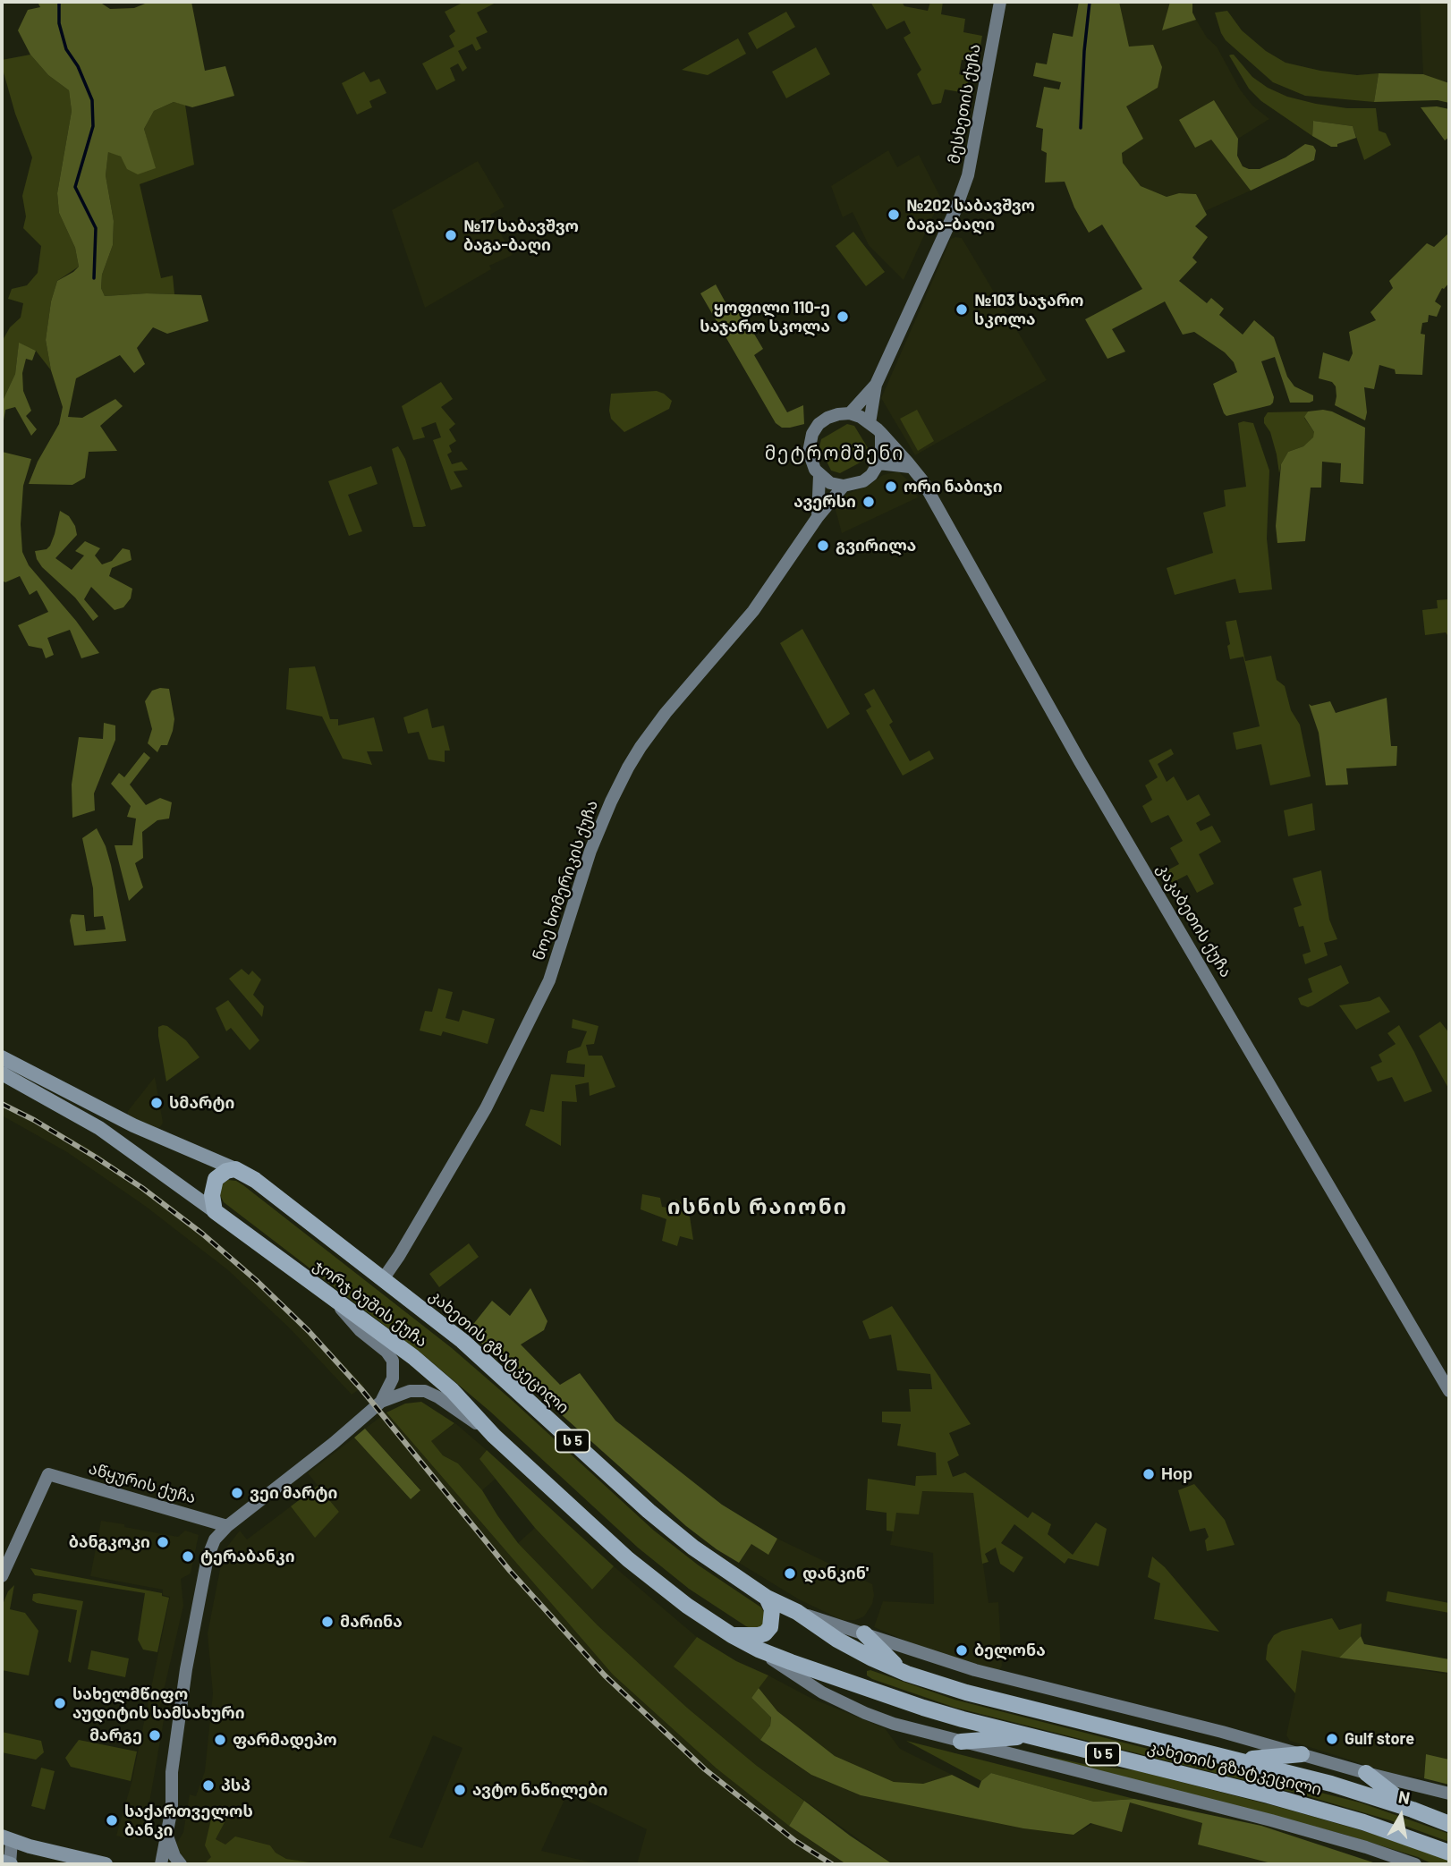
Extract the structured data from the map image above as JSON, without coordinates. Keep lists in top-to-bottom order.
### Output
{
  "streets": {
    "highway": ["ჯორჯ ბუშის ქუჩა", "კახეთის გზატკეცილი", "ს 5"],
    "street": [
      "მესხეთის ქუჩა",
      "ნოე ხომერიკის ქუჩა",
      "კაკაბეთის ქუჩა",
      "აწყურის ქუჩა"
    ]
  },
  "crossings": [
    ["ნოე ხომერიკის ქუჩა", "კაკაბეთის ქუჩა"],
    ["ნოე ხომერიკის ქუჩა", "ჯორჯ ბუშის ქუჩა"],
    ["ნოე ხომერიკის ქუჩა", "კახეთის გზატკეცილი"],
    ["ჯორჯ ბუშის ქუჩა", "კახეთის გზატკეცილი"]
  ],
  "districts": ["მეტრომშენი", "ისნის რაიონი"],
  "places": [
    "№202 საბავშვო ბაგა–ბაღი",
    "№17 საბავშვო ბაგა-ბაღი",
    "№103 საჯარო სკოლა",
    "ყოფილი 110-ე საჯარო სკოლა",
    "ორი ნაბიჯი",
    "ავერსი",
    "გვირილა",
    "სმარტი",
    "Нор",
    "ვეი მარტი",
    "ბანგკოკი",
    "ტერაბანკი",
    "დანკინ'",
    "მარინა",
    "ბელონა",
    "სახელმწიფო აუდიტის სამსახური",
    "მარგე",
    "Gulf store",
    "ფარმადეპო",
    "პსპ",
    "ავტო ნაწილები",
    "საქართველოს ბანკი"
  ],
  "north": "top"
}
